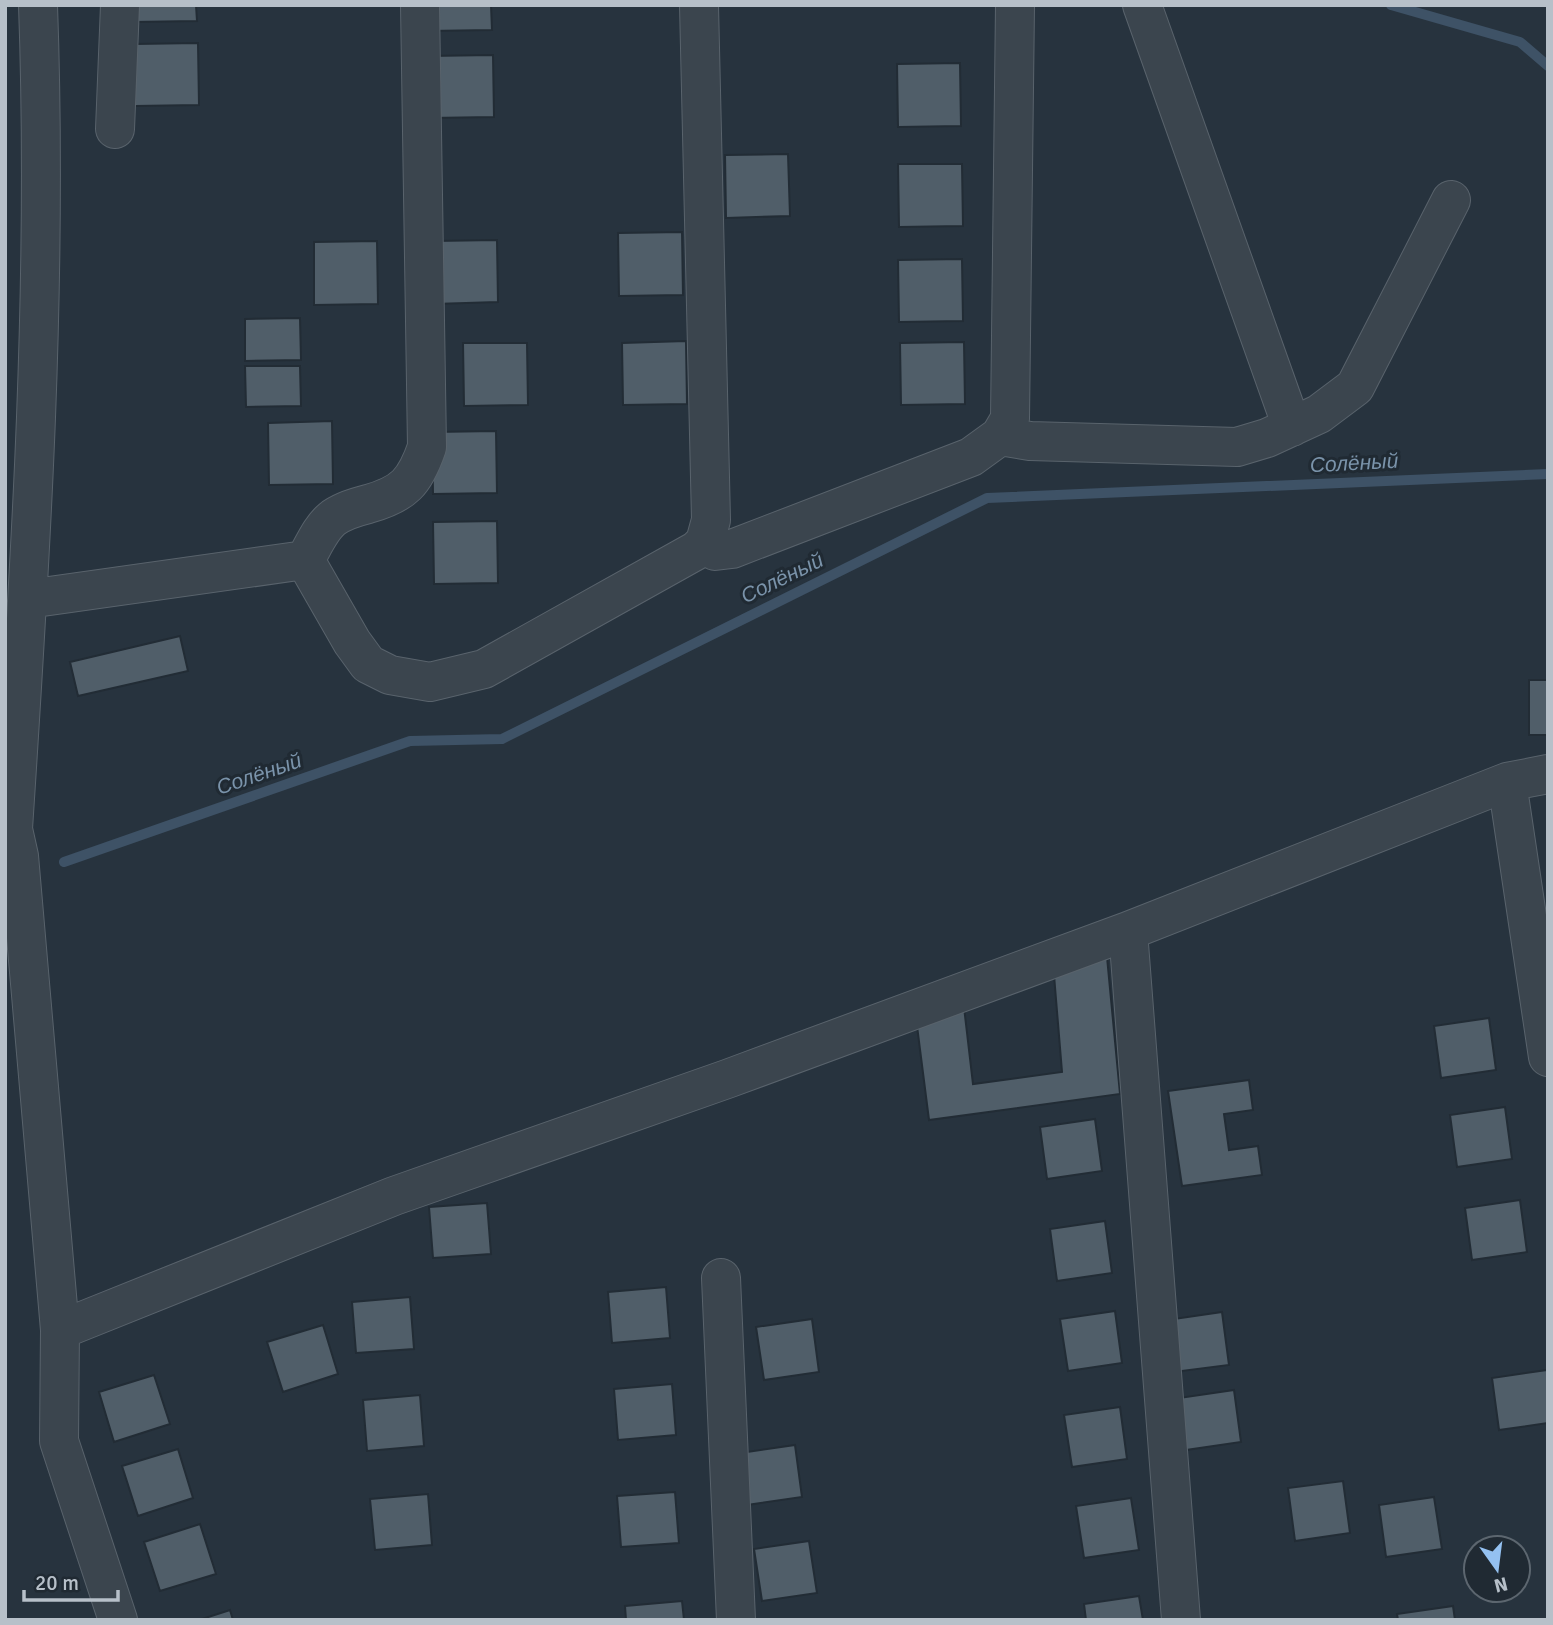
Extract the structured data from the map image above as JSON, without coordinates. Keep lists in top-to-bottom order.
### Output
{
  "water": ["Солёный"],
  "scale_bar": "20 m",
  "north": "bottom"
}
